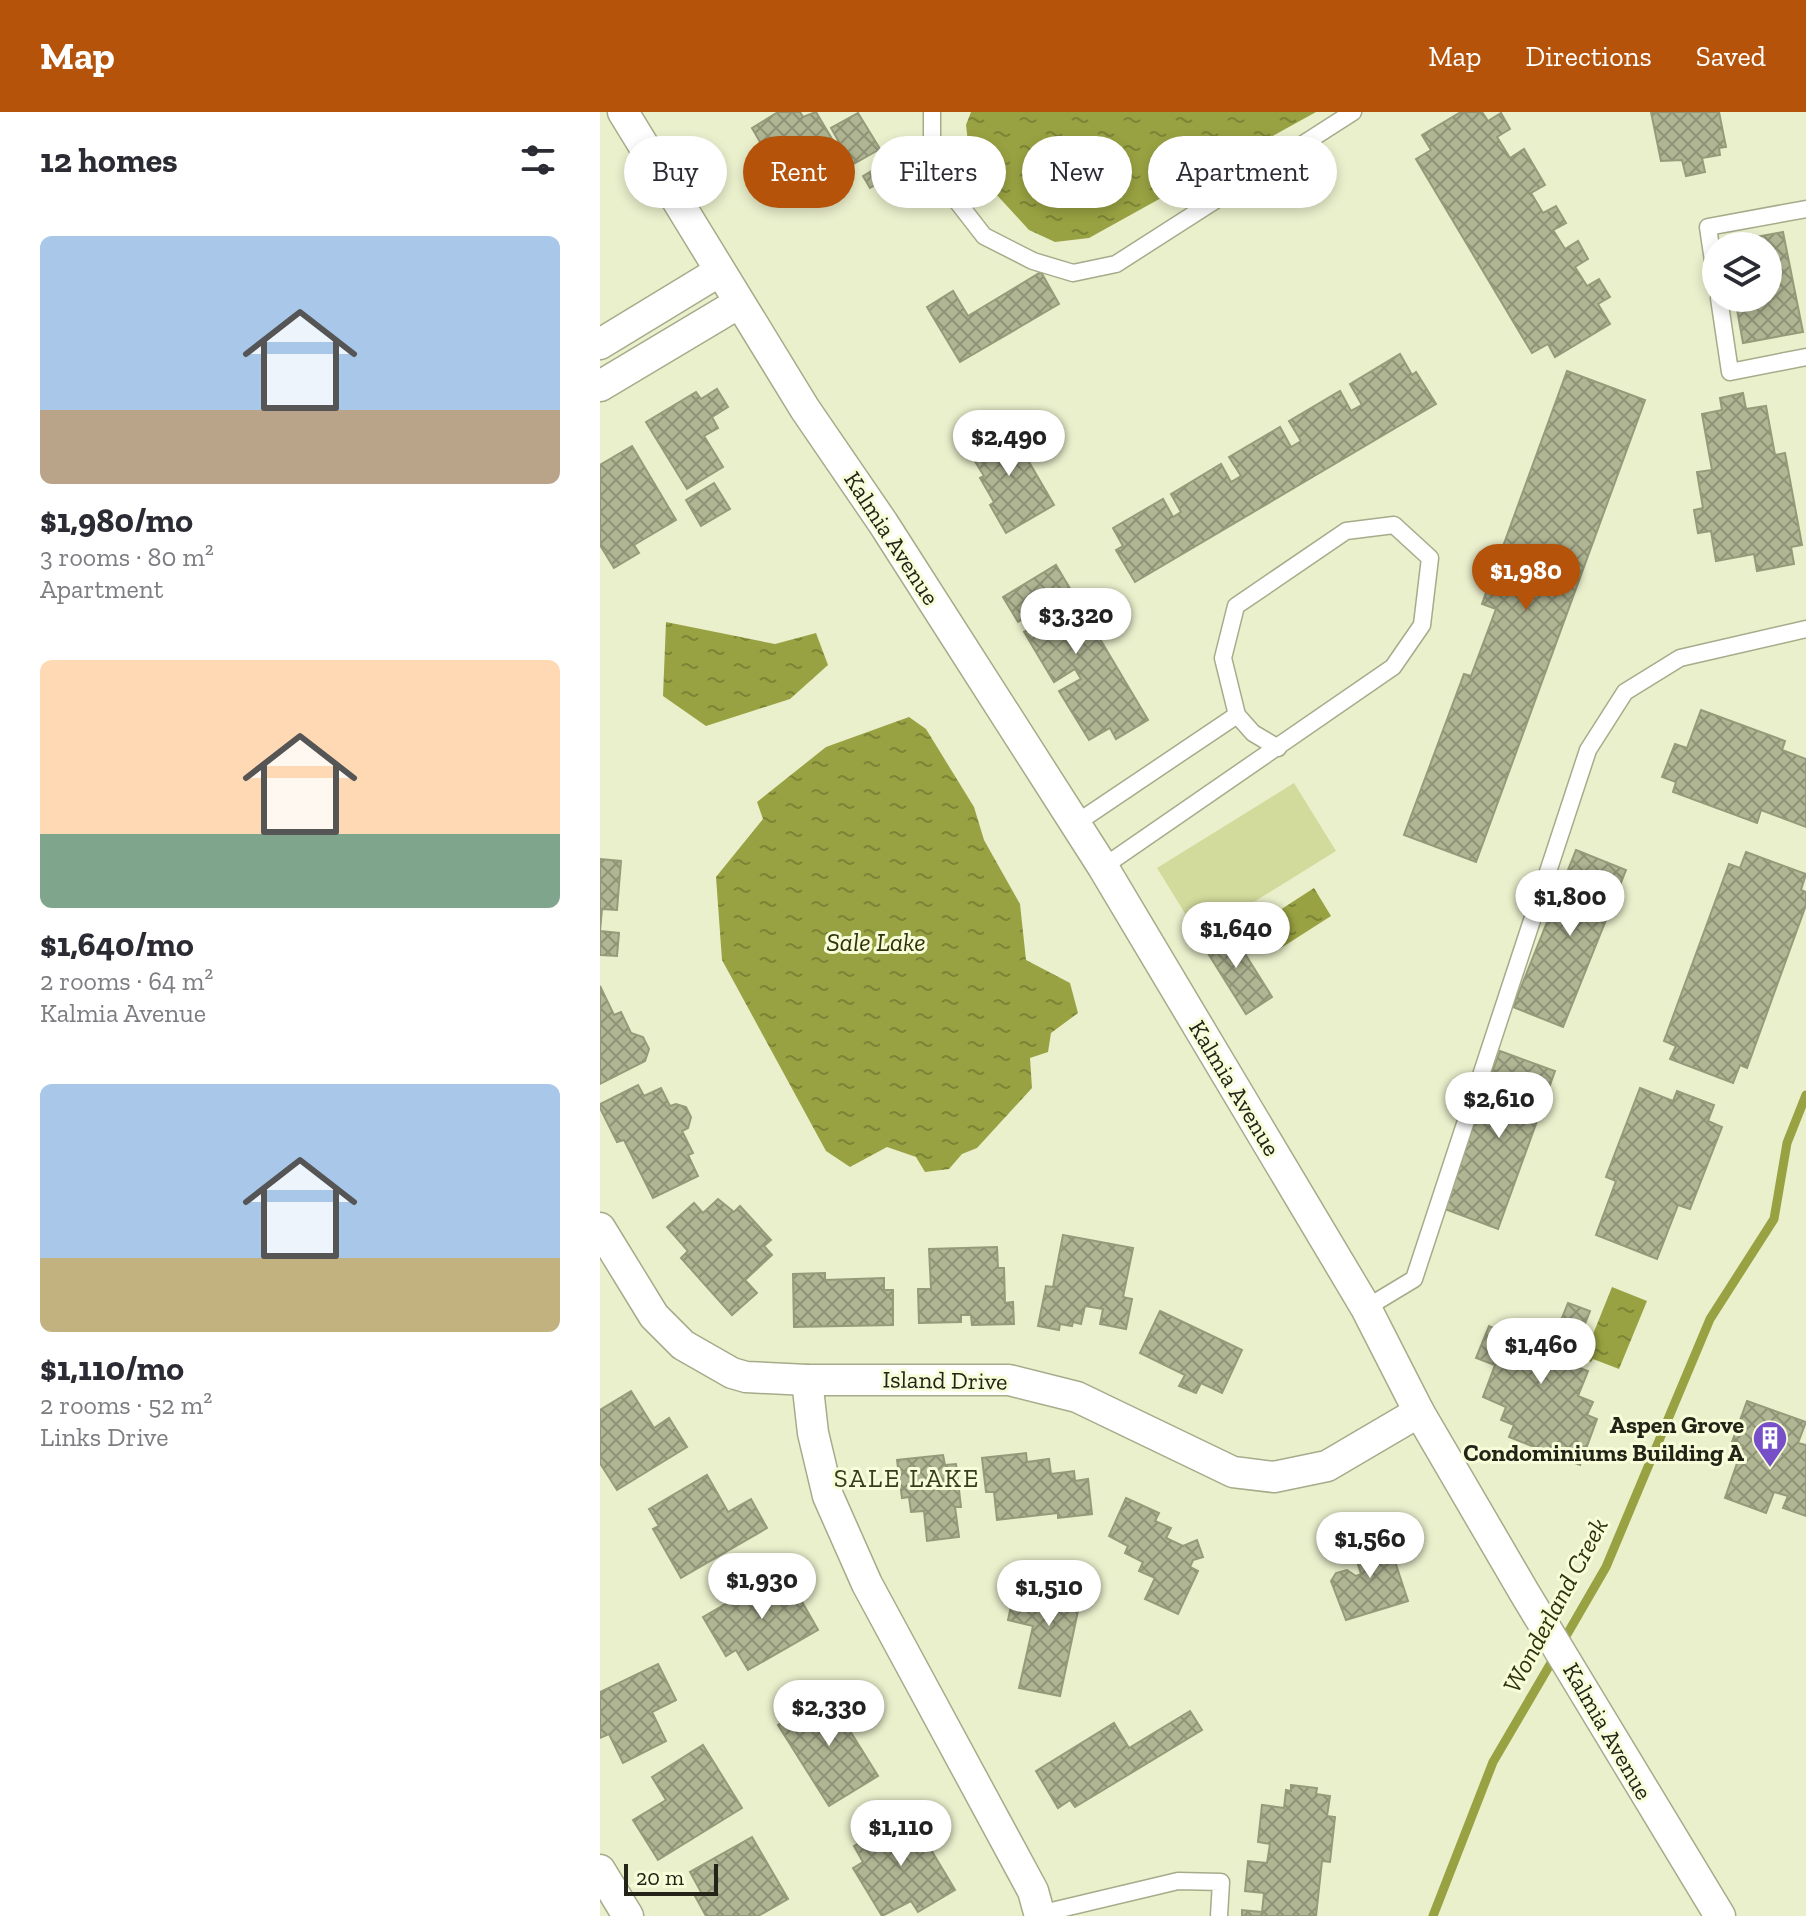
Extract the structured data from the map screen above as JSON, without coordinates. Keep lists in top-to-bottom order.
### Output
{
  "streets": {
    "street": ["Kalmia Avenue", "Island Drive"]
  },
  "crossings": [
    ["Kalmia Avenue", "Island Drive"]
  ],
  "districts": ["SALE LAKE"],
  "water": ["Sale Lake", "Wonderland Creek"],
  "places": {
    "building": ["Aspen Grove Condominiums Building A"]
  },
  "scale_bar": "20 m",
  "page": {
    "header": "Map",
    "nav": ["Map", "Directions", "Saved"],
    "heading": "12 homes",
    "chip": [
      "Buy",
      "Rent",
      "Filters",
      "New",
      "Apartment"
    ],
    "list": [
      {
        "name": "$1,980/mo",
        "note": "3 rooms · 80 m² · Apartment"
      },
      {
        "name": "$1,640/mo",
        "note": "2 rooms · 64 m² · Kalmia Avenue"
      },
      {
        "name": "$1,110/mo",
        "note": "2 rooms · 52 m² · Links Drive"
      }
    ],
    "price": [
      "$2,490",
      "$1,980",
      "$3,320",
      "$1,800",
      "$1,640",
      "$2,610",
      "$1,460",
      "$1,560",
      "$1,930",
      "$1,510",
      "$2,330",
      "$1,110"
    ],
    "scale": "20 m"
  }
}
